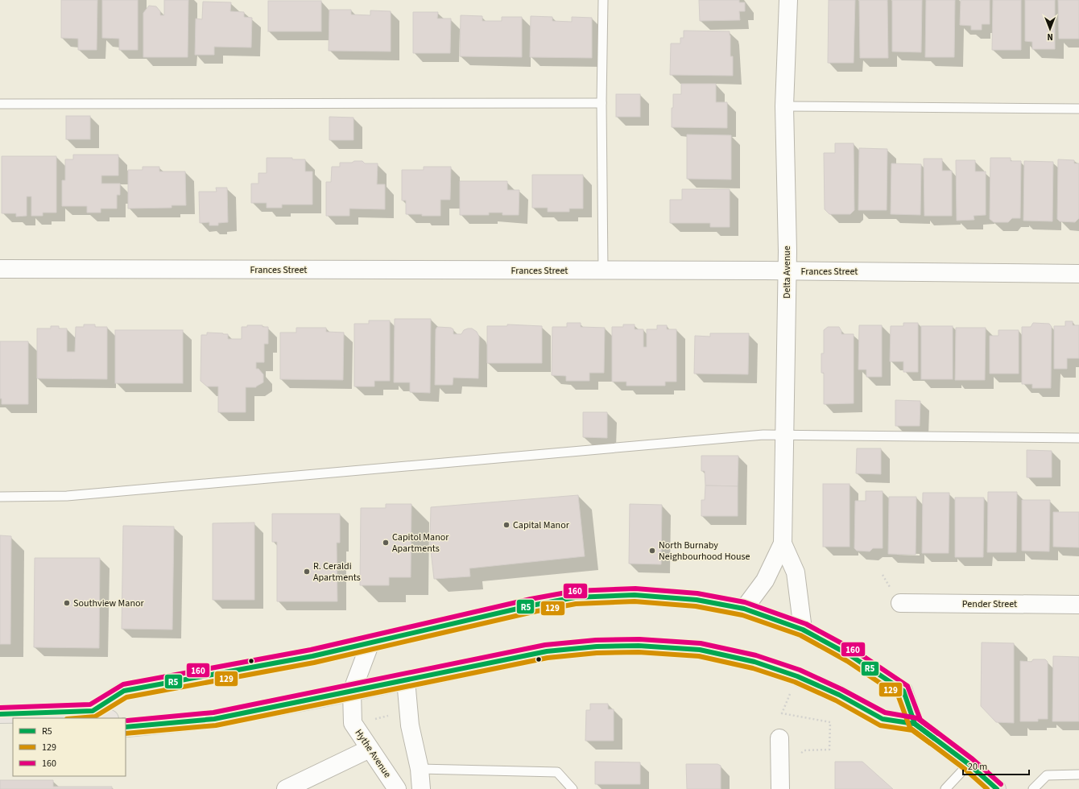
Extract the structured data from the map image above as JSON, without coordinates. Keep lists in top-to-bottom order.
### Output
{
  "streets": {
    "street": [
      "Frances Street",
      "Delta Avenue",
      "Pender Street",
      "Hythe Avenue"
    ]
  },
  "crossings": [
    ["Frances Street", "Delta Avenue"]
  ],
  "places": [
    "Capital Manor",
    "Capitol Manor Apartments",
    "North Burnaby Neighbourhood House",
    "R. Ceraldi Apartments",
    "Southview Manor"
  ],
  "lines": ["transit line 160", "transit line R5", "transit line 129"],
  "legend": ["R5", "129", "160"],
  "scale_bar": "20 m",
  "north": "bottom"
}
